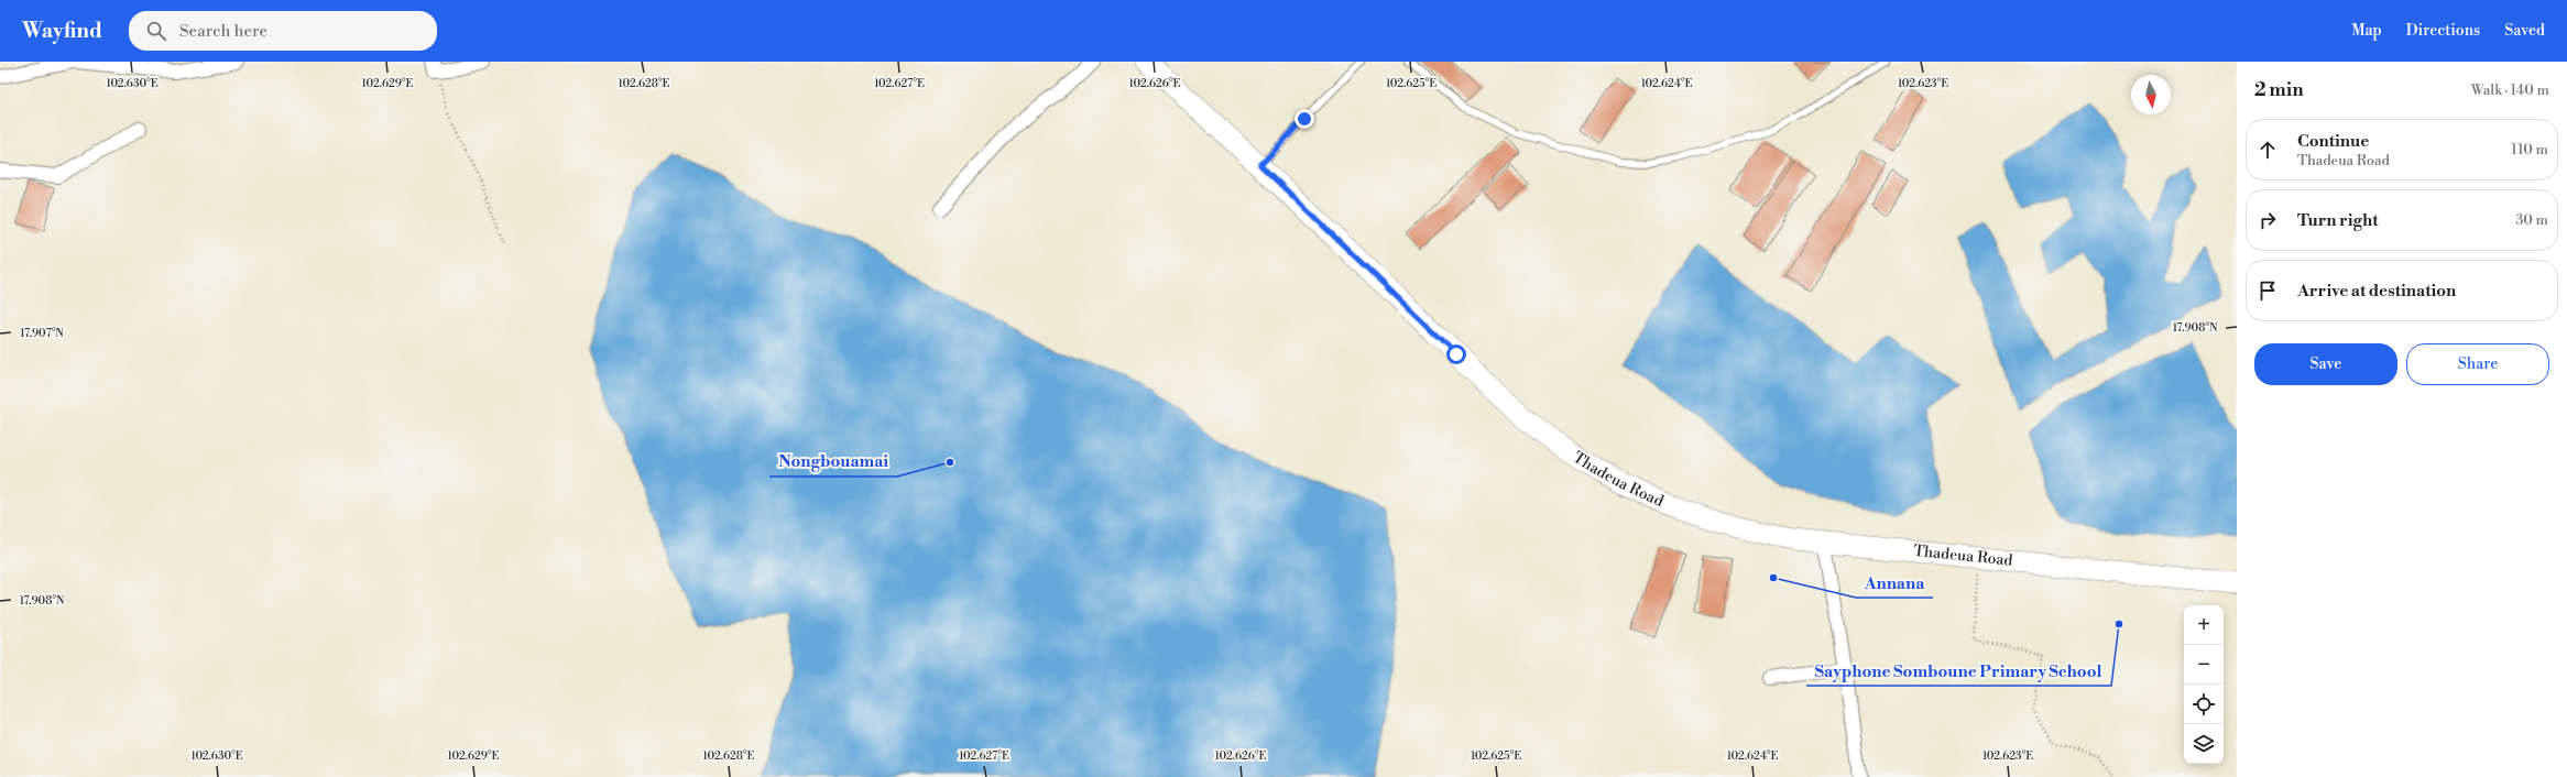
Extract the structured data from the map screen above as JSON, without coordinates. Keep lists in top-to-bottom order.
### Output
{
  "streets": {
    "main road": ["Thadeua Road"]
  },
  "places": ["Nongbouamai", "Annana", "Sayphone Somboune Primary School"],
  "north": "bottom",
  "page": {
    "header": "Wayfind",
    "search": "Search here",
    "nav": ["Map", "Directions", "Saved"],
    "heading": ["2 min", "Walk · 140 m"],
    "list": [
      ["Continue", "Thadeua Road", "110 m"],
      ["Turn right", "30 m"],
      "Arrive at destination"
    ],
    "buttons": ["Save", "Share"],
    "map_buttons": ["+", "−"]
  },
  "coordinates": [
    "102.630°E",
    "102.629°E",
    "102.628°E",
    "102.627°E",
    "102.626°E",
    "102.625°E",
    "102.624°E",
    "102.623°E",
    "17.908°N",
    "17.907°N"
  ]
}
